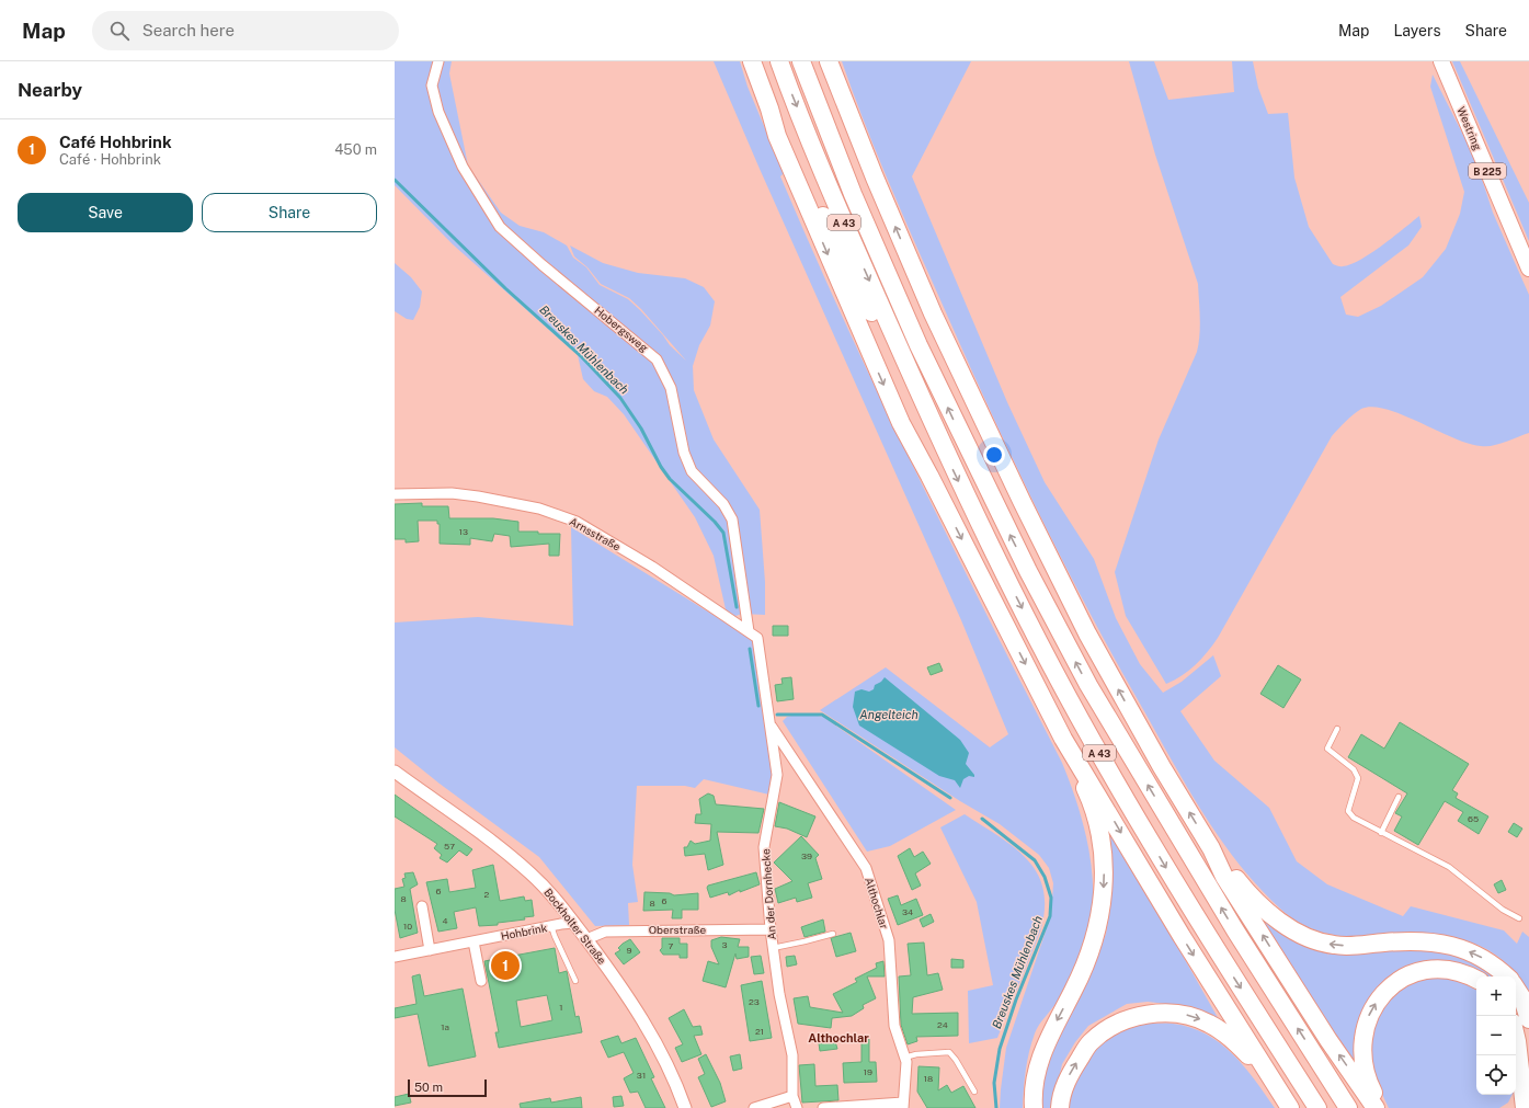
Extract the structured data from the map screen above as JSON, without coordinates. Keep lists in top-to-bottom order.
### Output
{
  "streets": {
    "highway": ["A 43"],
    "main road": ["Westring", "B 225"],
    "street": [
      "Hobergsweg",
      "Arnsstraße",
      "An der Dornhecke",
      "Althochlar",
      "Bockholter Straße",
      "Oberstraße",
      "Hohbrink"
    ]
  },
  "crossings": [
    ["Hobergsweg", "Arnsstraße"],
    ["Hobergsweg", "An der Dornhecke"],
    ["Arnsstraße", "An der Dornhecke"],
    ["An der Dornhecke", "Althochlar"],
    ["An der Dornhecke", "Oberstraße"],
    ["Bockholter Straße", "Oberstraße"],
    ["Bockholter Straße", "Hohbrink"]
  ],
  "districts": ["Althochlar"],
  "water": ["Breuskes Mühlenbach", "Angelteich"],
  "house_numbers": [
    "13",
    "65",
    "57",
    "39",
    "6",
    "2",
    "8",
    "6",
    "8",
    "34",
    "4",
    "10",
    "3",
    "7",
    "9",
    "23",
    "1",
    "24",
    "1a",
    "21",
    "19",
    "31",
    "18"
  ],
  "scale_bar": "50 m",
  "page": {
    "header": "Map",
    "search": "Search here",
    "nav": ["Map", "Layers", "Share"],
    "heading": "Nearby",
    "list": [
      {
        "mark": "1",
        "name": "Café Hohbrink",
        "note": "Café · Hohbrink",
        "value": "450 m"
      }
    ],
    "buttons": ["Save", "Share"],
    "pins": "1",
    "map_buttons": ["+", "−"],
    "scale": "50 m"
  }
}
